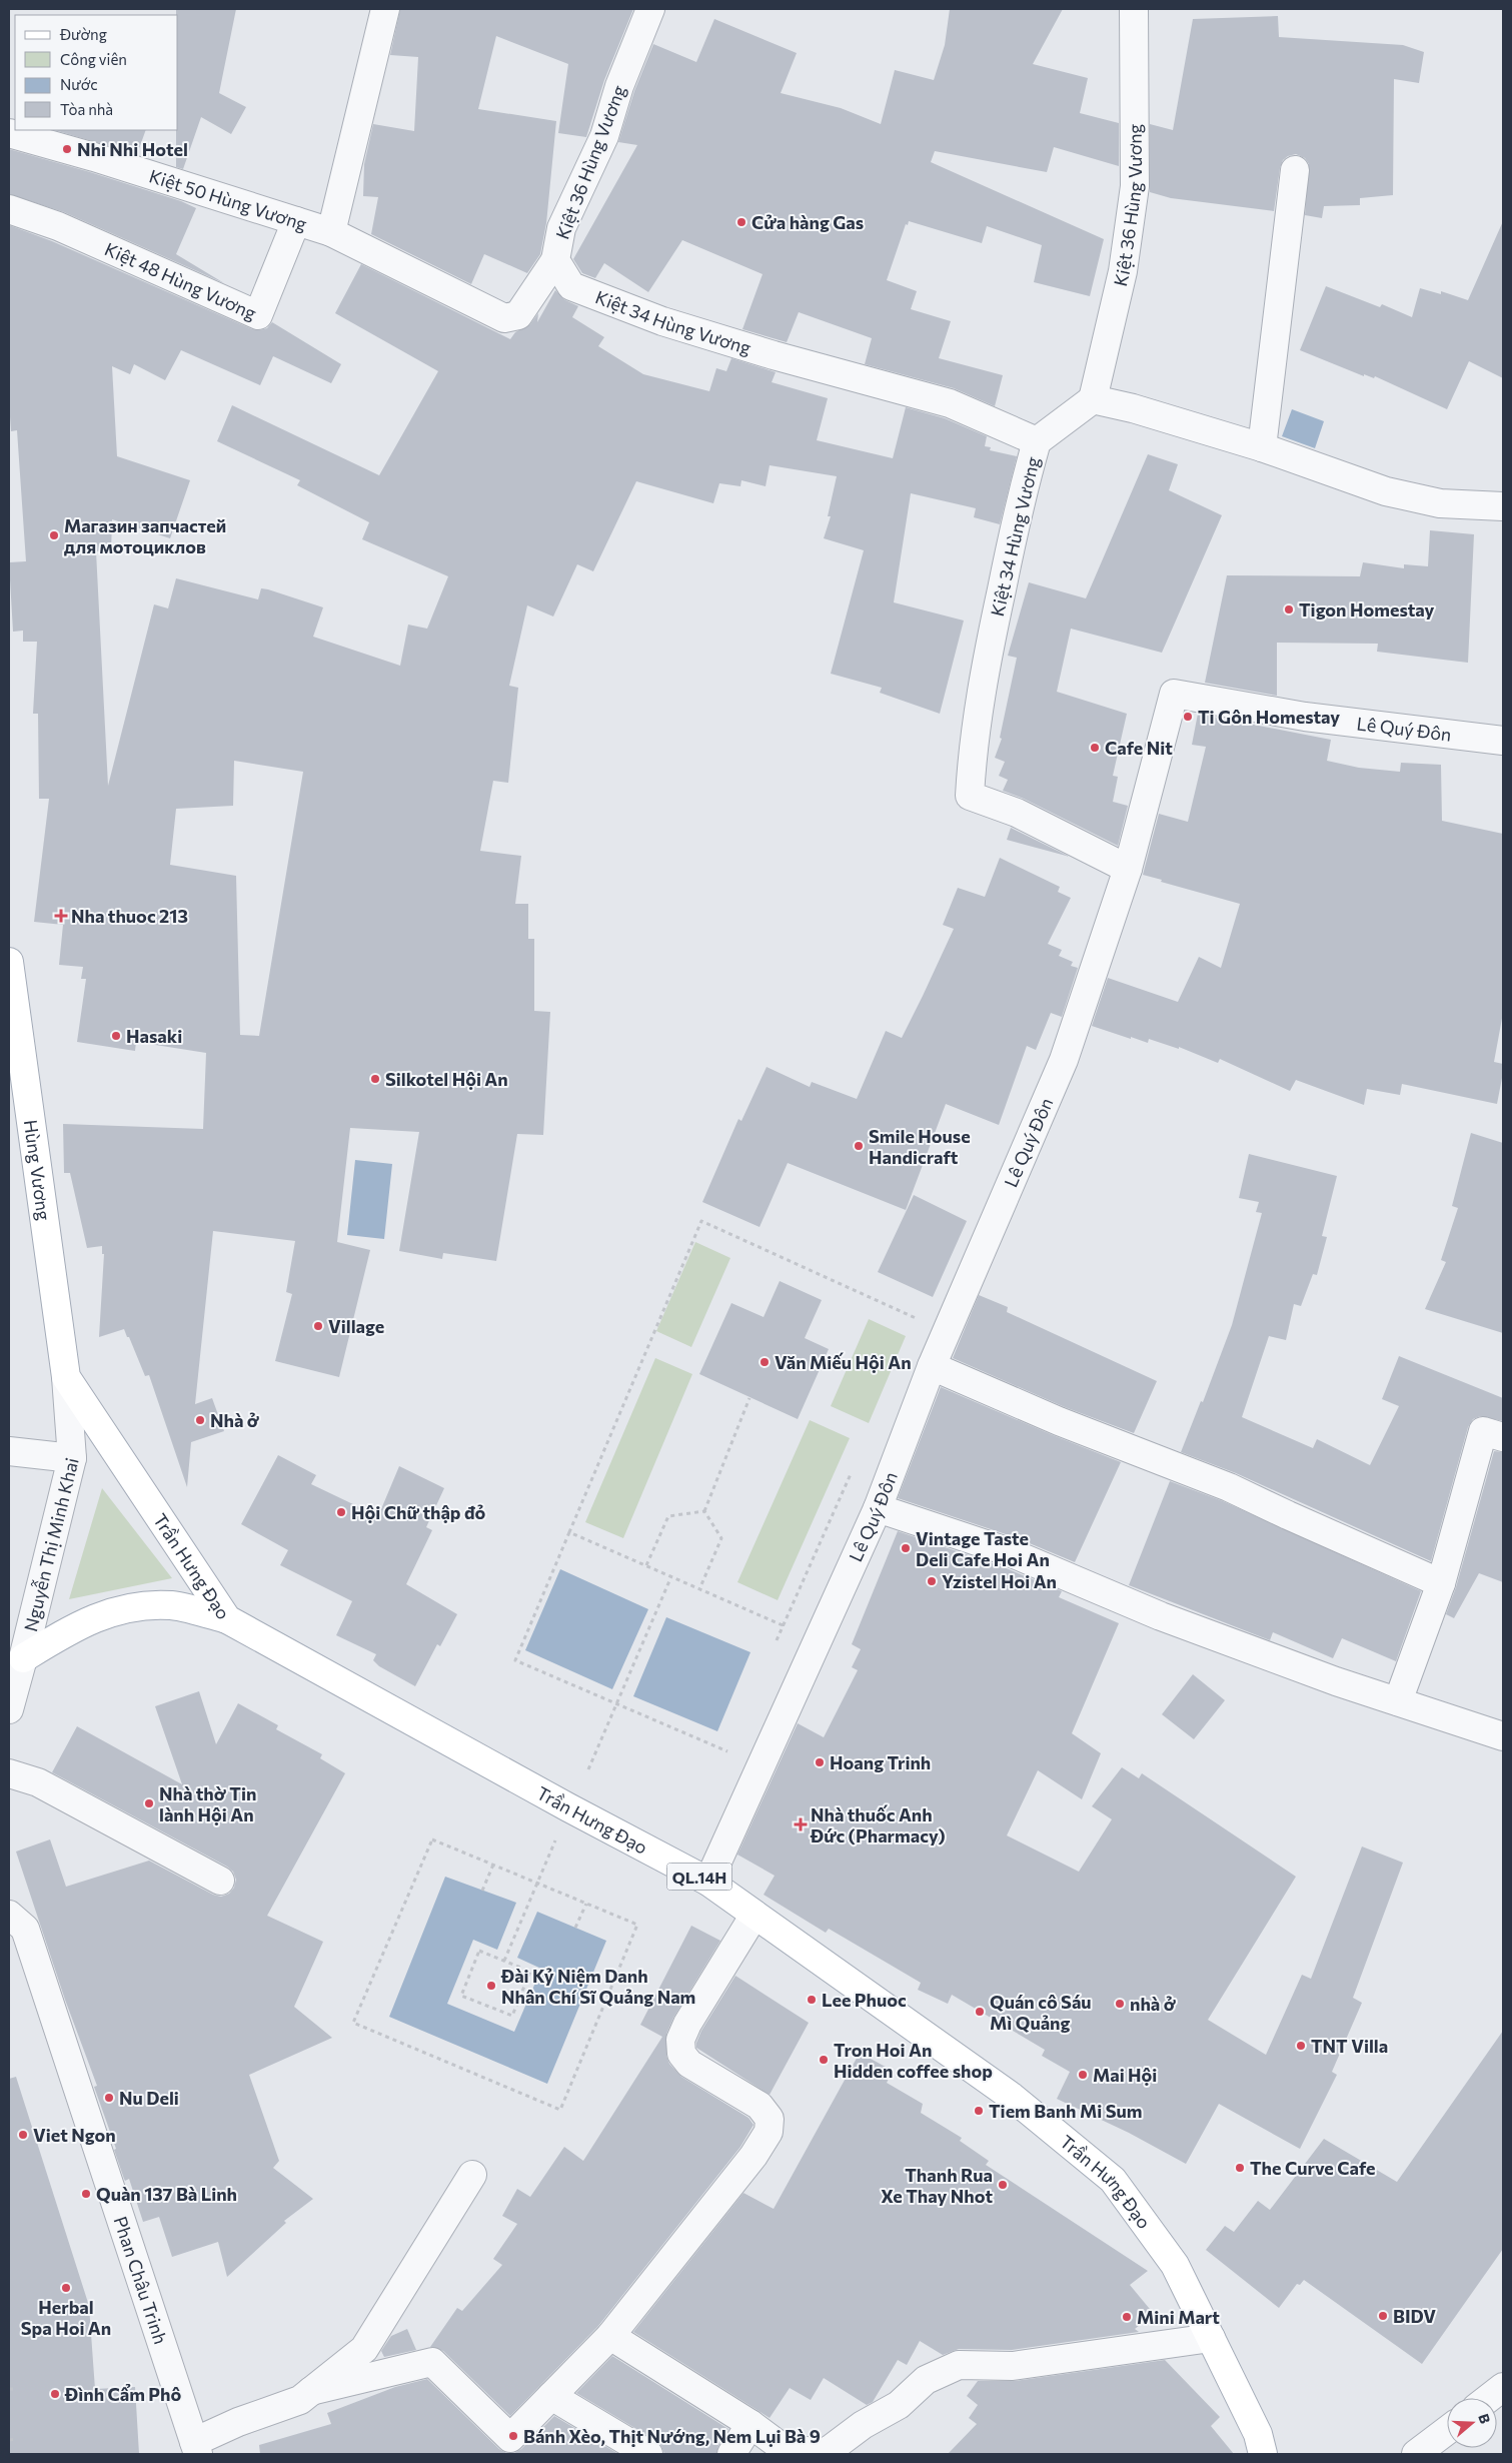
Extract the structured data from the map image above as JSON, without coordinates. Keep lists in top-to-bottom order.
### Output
{
  "streets": {
    "main road": ["Hùng Vương", "Trần Hưng Đạo", "QL.14H"],
    "street": [
      "Kiệt 36 Hùng Vương",
      "Kiệt 50 Hùng Vương",
      "Kiệt 48 Hùng Vương",
      "Kiệt 34 Hùng Vương",
      "Lê Quý Đôn",
      "Nguyễn Thị Minh Khai",
      "Phan Châu Trinh"
    ]
  },
  "crossings": [
    ["Kiệt 36 Hùng Vương", "Kiệt 50 Hùng Vương"],
    ["Kiệt 36 Hùng Vương", "Kiệt 34 Hùng Vương"],
    ["Kiệt 50 Hùng Vương", "Kiệt 48 Hùng Vương"],
    ["Kiệt 34 Hùng Vương", "Lê Quý Đôn"],
    ["Lê Quý Đôn", "Trần Hưng Đạo"],
    ["Hùng Vương", "Nguyễn Thị Minh Khai"],
    ["Hùng Vương", "Trần Hưng Đạo"],
    ["Nguyễn Thị Minh Khai", "Trần Hưng Đạo"]
  ],
  "places": {
    "other": [
      "Nhi Nhi Hotel",
      "Cửa hàng Gas",
      "Магазин запчастей для мотоциклов",
      "Tigon Homestay",
      "Ti Gôn Homestay",
      "Cafe Nit",
      "Hasaki",
      "Silkotel Hội An",
      "Smile House Handicraft",
      "Village",
      "Văn Miếu Hội An",
      "Nhà ở",
      "Hội Chữ thập đỏ",
      "Vintage Taste Deli Cafe Hoi An",
      "Yzistel Hoi An",
      "Hoang Trinh",
      "Nhà thờ Tin lành Hội An",
      "Đài Kỷ Niệm Danh Nhân Chí Sĩ Quảng Nam",
      "Lee Phuoc",
      "nhà ở",
      "Quán cô Sáu Mì Quảng",
      "TNT Villa",
      "Tron Hoi An Hidden coffee shop",
      "Mai Hội",
      "Nu Deli",
      "Tiem Banh Mi Sum",
      "Viet Ngon",
      "The Curve Cafe",
      "Thanh Rua Xe Thay Nhot",
      "Quàn 137 Bà Linh",
      "Herbal Spa Hoi An",
      "BIDV",
      "Mini Mart",
      "Đình Cẩm Phô",
      "Bánh Xèo, Thịt Nướng, Nem Lụi Bà 9"
    ],
    "health": ["Nha thuoc 213", "Nhà thuốc Anh Đức (Pharmacy)"]
  },
  "legend": [
    "Đường",
    "Công viên",
    "Nước",
    "Tòa nhà"
  ],
  "north": "right"
}
